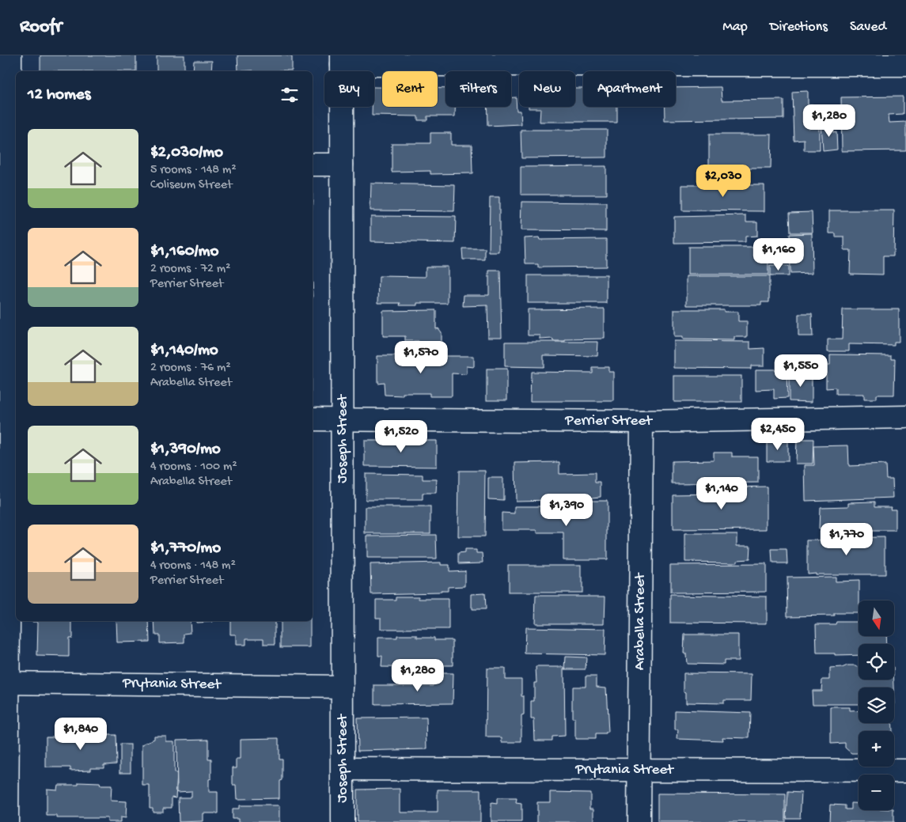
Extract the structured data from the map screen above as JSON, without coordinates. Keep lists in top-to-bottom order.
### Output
{
  "streets": {
    "street": [
      "Perrier Street",
      "Joseph Street",
      "Arabella Street",
      "Prytania Street"
    ]
  },
  "crossings": [
    ["Perrier Street", "Joseph Street"],
    ["Perrier Street", "Arabella Street"],
    ["Joseph Street", "Prytania Street"],
    ["Arabella Street", "Prytania Street"]
  ],
  "north": "bottom",
  "page": {
    "header": "Roofr",
    "nav": ["Map", "Directions", "Saved"],
    "chip": [
      "Buy",
      "Rent",
      "Filters",
      "New",
      "Apartment"
    ],
    "heading": "12 homes",
    "price": [
      "$1,280",
      "$2,030",
      "$1,160",
      "$1,570",
      "$1,550",
      "$2,450",
      "$1,520",
      "$1,140",
      "$1,390",
      "$1,770",
      "$1,280",
      "$1,840"
    ],
    "list": [
      {
        "name": "$2,030/mo",
        "note": "5 rooms · 148 m² · Coliseum Street"
      },
      {
        "name": "$1,160/mo",
        "note": "2 rooms · 72 m² · Perrier Street"
      },
      {
        "name": "$1,140/mo",
        "note": "2 rooms · 76 m² · Arabella Street"
      },
      {
        "name": "$1,390/mo",
        "note": "4 rooms · 100 m² · Arabella Street"
      },
      {
        "name": "$1,770/mo",
        "note": "4 rooms · 148 m² · Perrier Street"
      }
    ],
    "map_buttons": ["+", "−"]
  }
}
